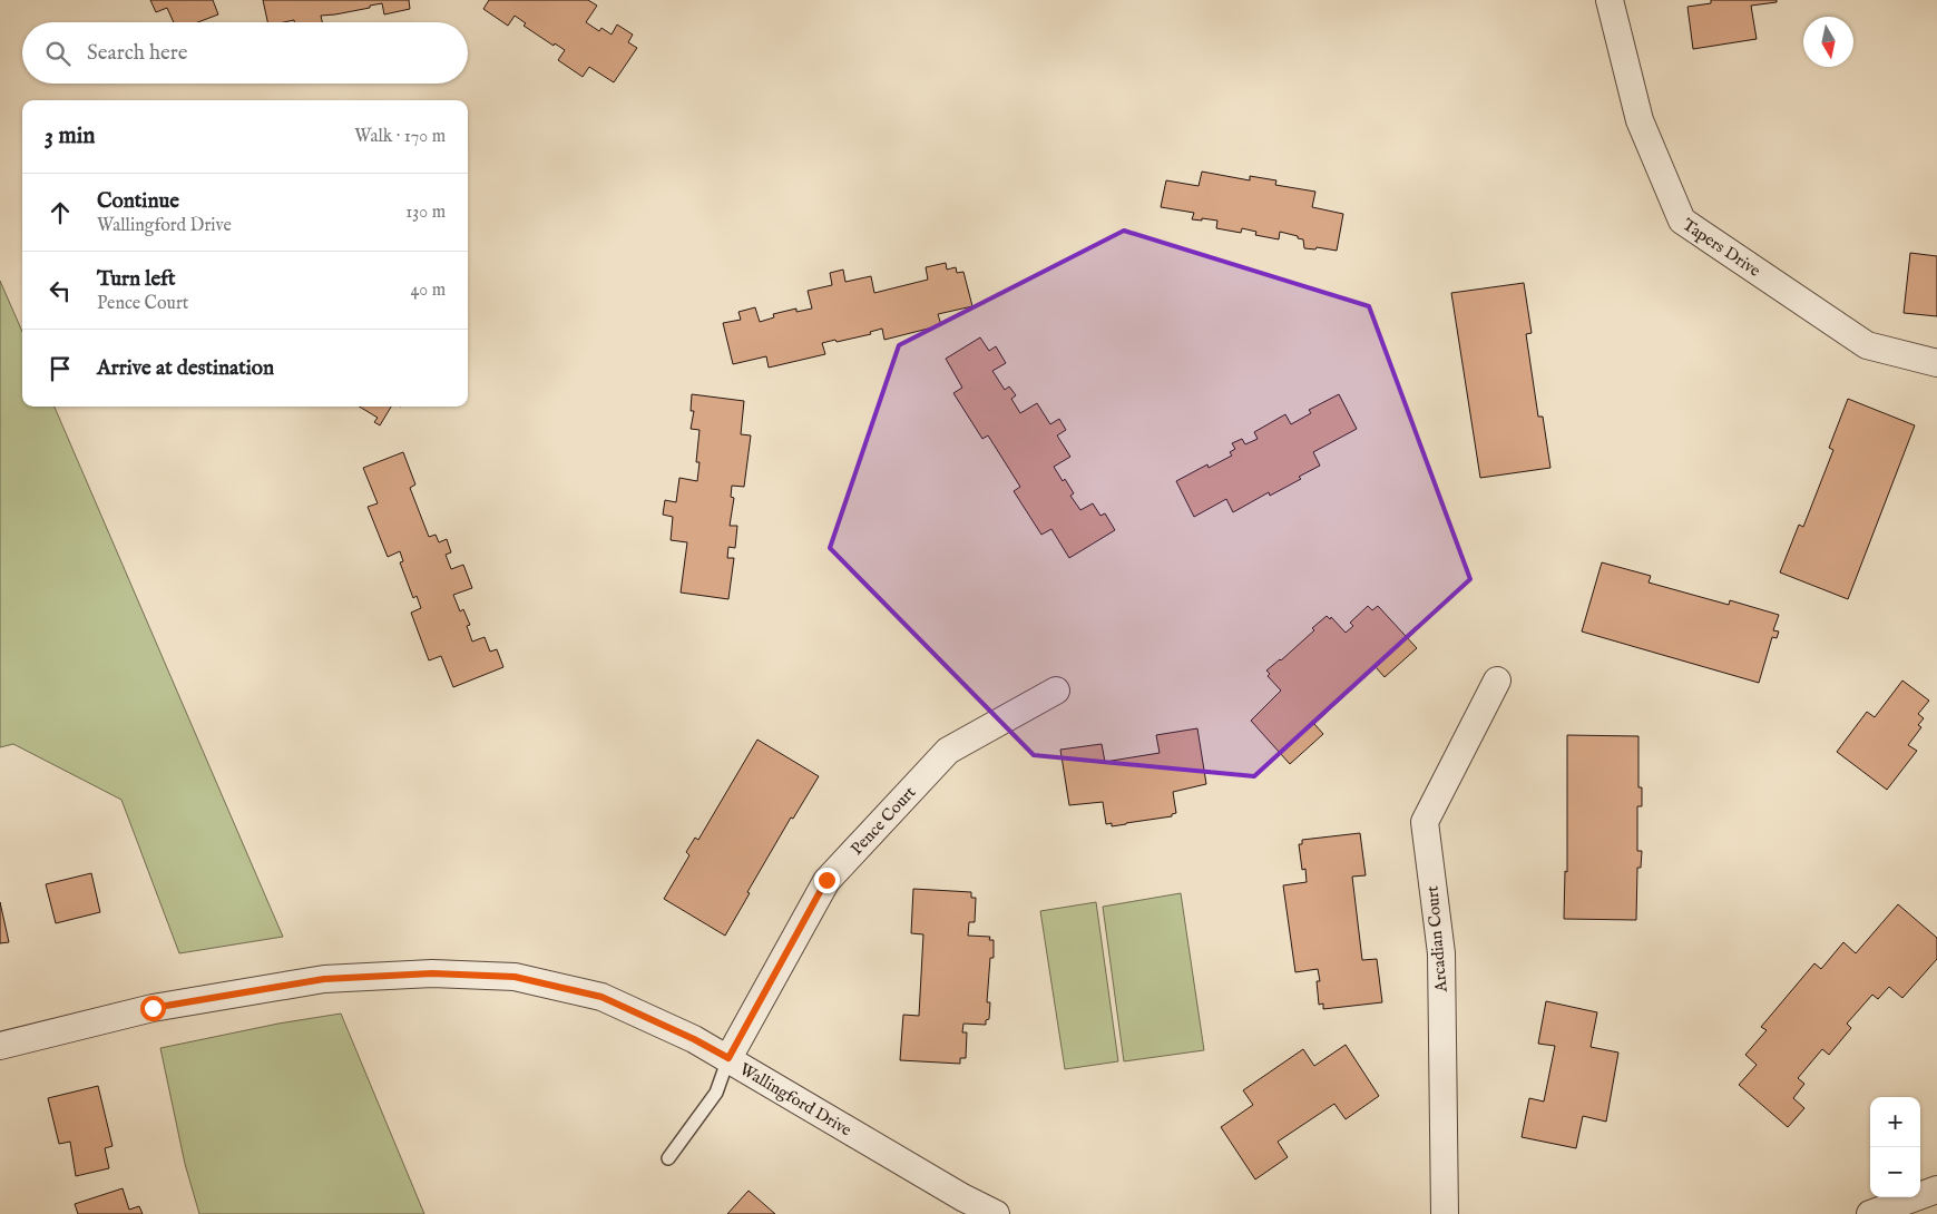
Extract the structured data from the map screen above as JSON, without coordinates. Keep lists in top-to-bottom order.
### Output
{
  "streets": {
    "street": [
      "Tapers Drive",
      "Pence Court",
      "Arcadian Court",
      "Wallingford Drive"
    ]
  },
  "crossings": [
    ["Pence Court", "Wallingford Drive"]
  ],
  "north": "bottom",
  "page": {
    "search": "Search here",
    "heading": ["3 min", "Walk · 170 m"],
    "list": [
      ["Continue", "Wallingford Drive", "130 m"],
      ["Turn left", "Pence Court", "40 m"],
      "Arrive at destination"
    ],
    "map_buttons": ["+", "−"]
  }
}
